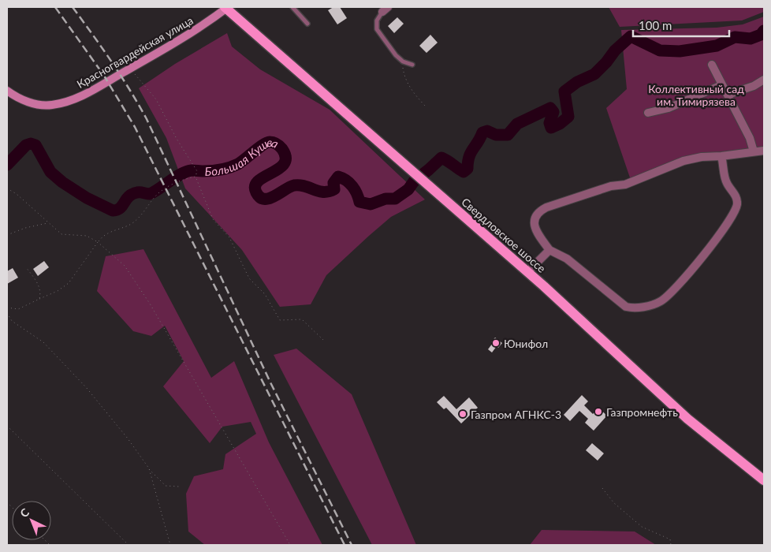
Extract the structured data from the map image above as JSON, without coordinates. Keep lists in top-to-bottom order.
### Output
{
  "streets": {
    "main road": ["Красногвардейская улица", "Свердловское шоссе"]
  },
  "crossings": [
    ["Красногвардейская улица", "Свердловское шоссе"]
  ],
  "water": ["Большая Кушва"],
  "parks": ["Коллективный сад им. Тимирязева"],
  "places": ["Юнифол", "Газпромнефть", "Газпром АГНКС-3"],
  "scale_bar": "100 m",
  "north": "top left"
}
